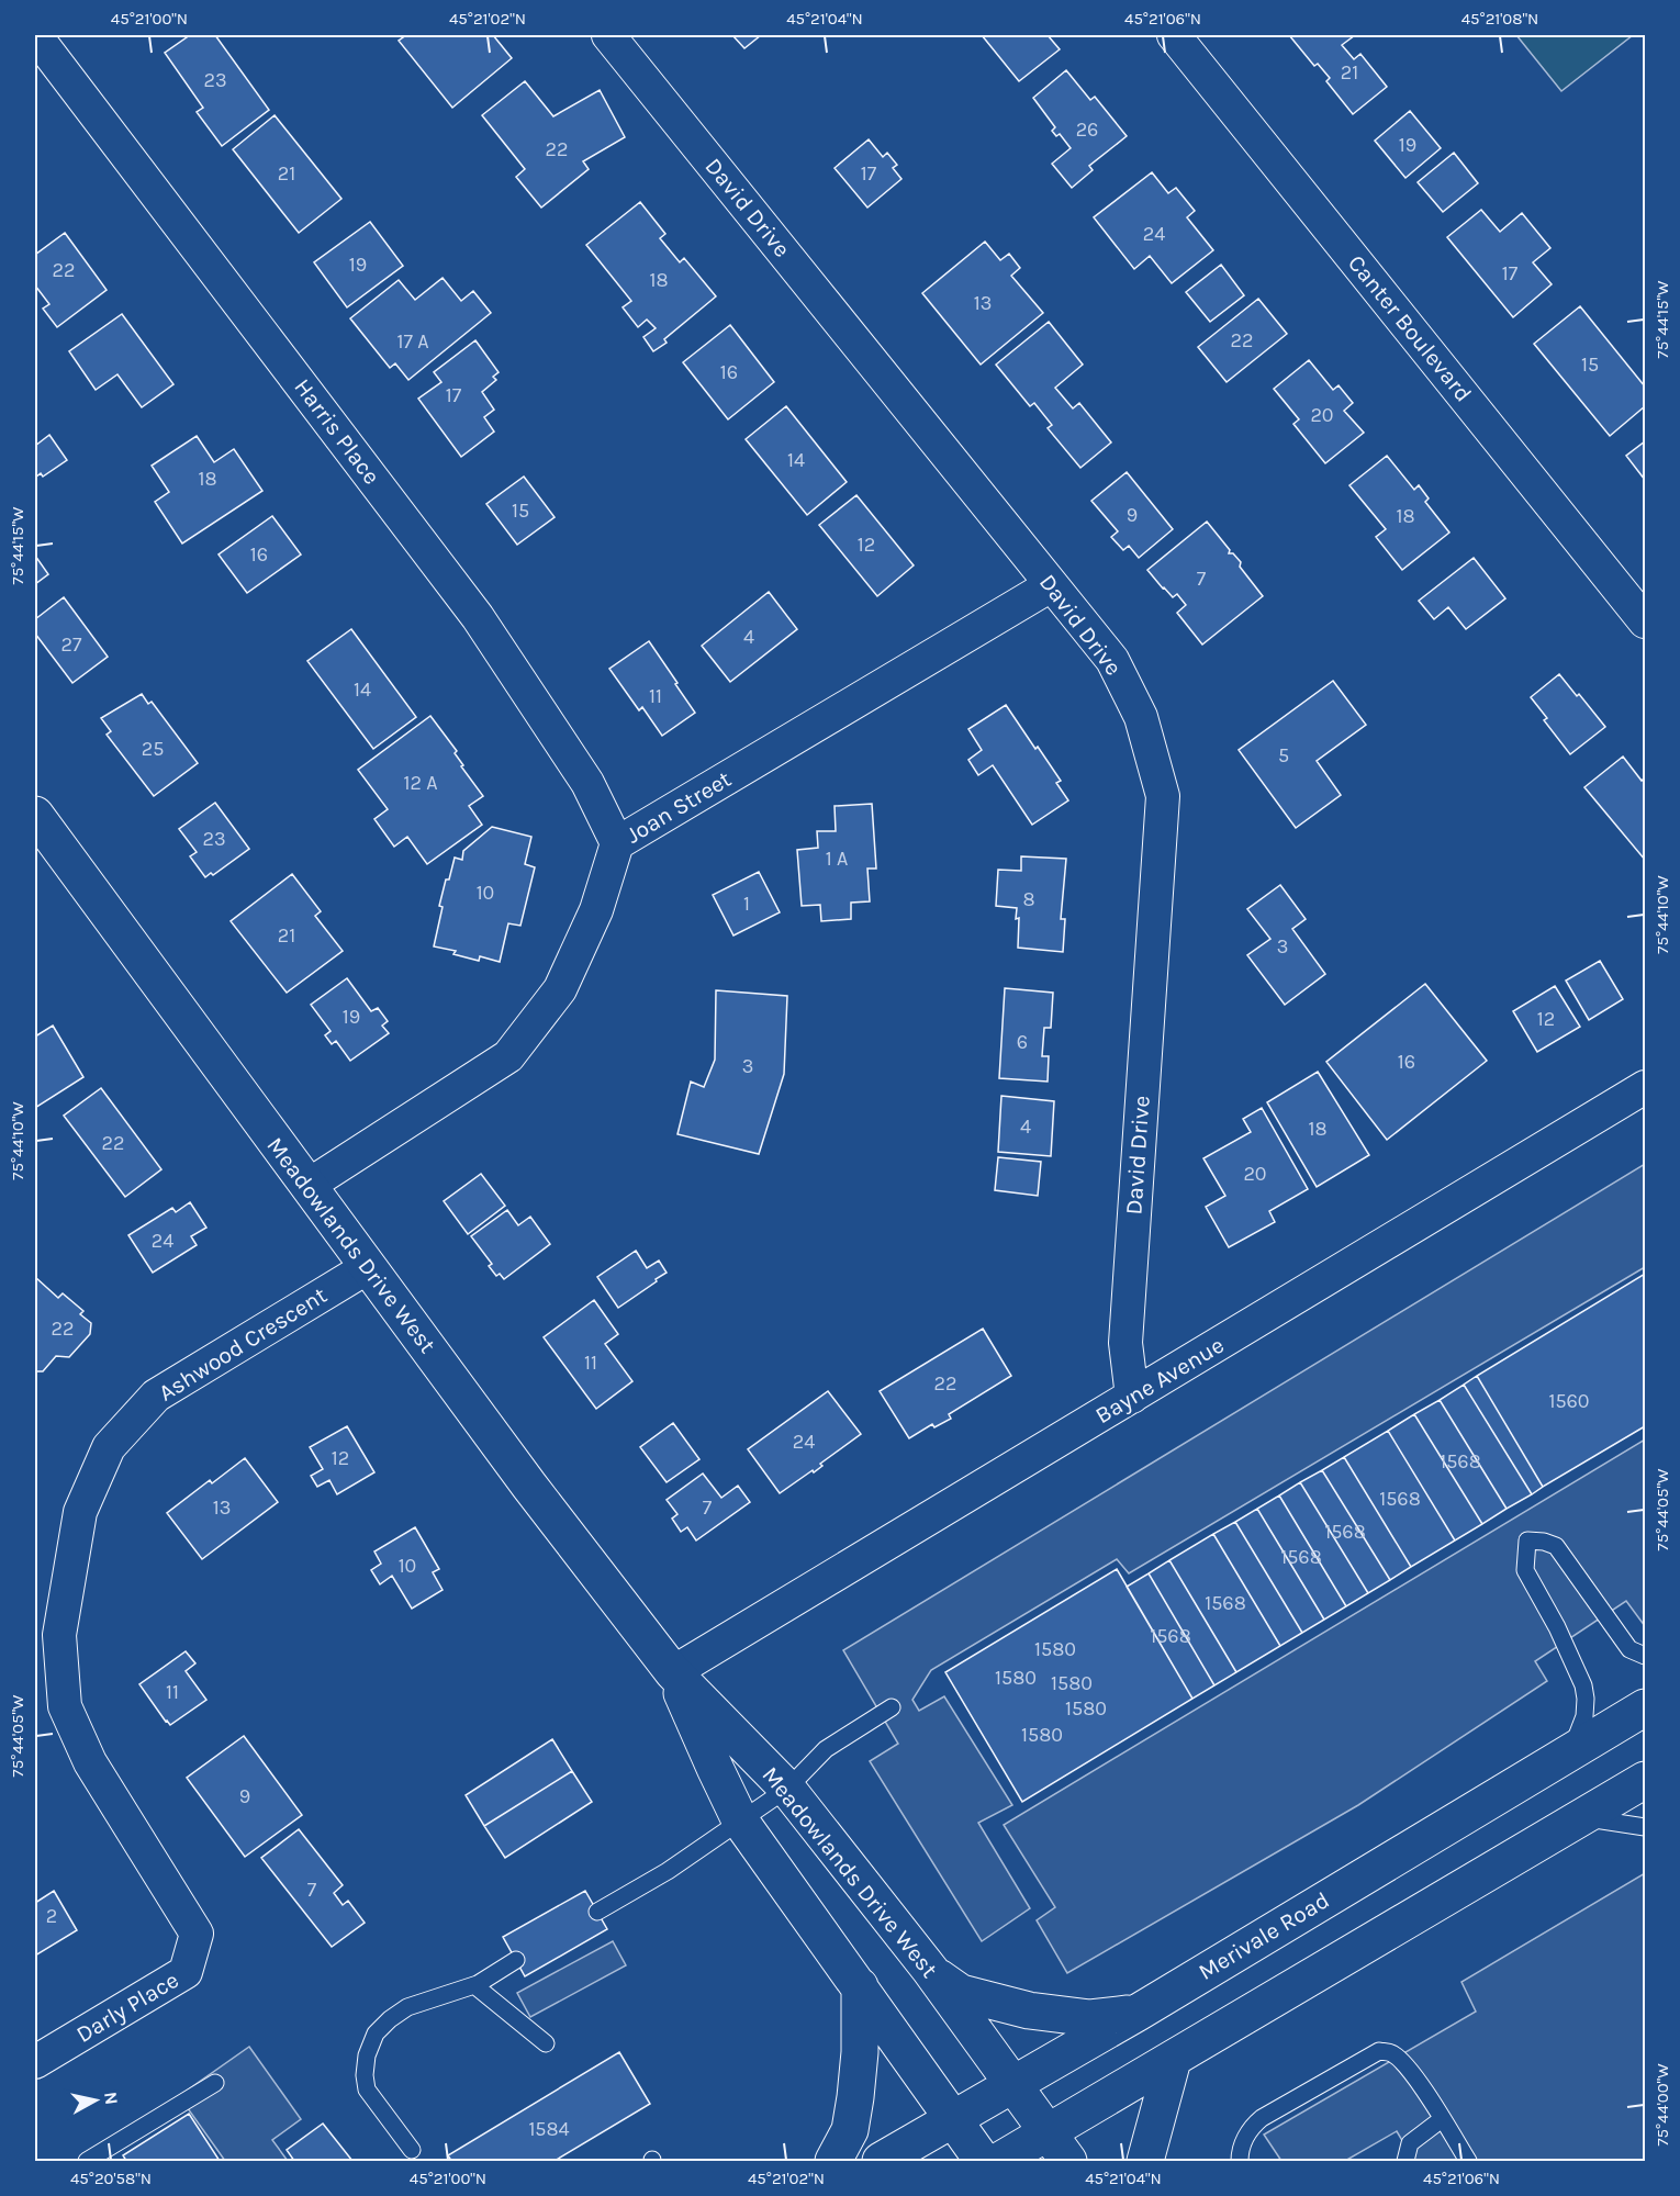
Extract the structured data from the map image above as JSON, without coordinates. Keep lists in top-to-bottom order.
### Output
{
  "streets": {
    "main road": ["Meadowlands Drive West", "Merivale Road"],
    "street": [
      "David Drive",
      "Canter Boulevard",
      "Harris Place",
      "Joan Street",
      "Ashwood Crescent",
      "Bayne Avenue",
      "Darly Place"
    ]
  },
  "crossings": [
    ["David Drive", "Joan Street"],
    ["David Drive", "Bayne Avenue"],
    ["Harris Place", "Joan Street"],
    ["Joan Street", "Meadowlands Drive West"],
    ["Meadowlands Drive West", "Ashwood Crescent"],
    ["Meadowlands Drive West", "Bayne Avenue"],
    ["Meadowlands Drive West", "Merivale Road"],
    ["Ashwood Crescent", "Darly Place"]
  ],
  "house_numbers": [
    "21",
    "23",
    "26",
    "19",
    "22",
    "21",
    "17",
    "24",
    "19",
    "22",
    "17",
    "18",
    "13",
    "22",
    "17 A",
    "15",
    "16",
    "17",
    "20",
    "14",
    "18",
    "15",
    "9",
    "18",
    "12",
    "16",
    "7",
    "4",
    "27",
    "14",
    "11",
    "25",
    "5",
    "12 A",
    "23",
    "1 A",
    "10",
    "8",
    "1",
    "21",
    "3",
    "19",
    "12",
    "6",
    "16",
    "3",
    "4",
    "18",
    "22",
    "20",
    "24",
    "22",
    "11",
    "22",
    "1560",
    "24",
    "12",
    "1568",
    "1568",
    "13",
    "7",
    "1568",
    "1568",
    "10",
    "1568",
    "1568",
    "1580",
    "1580",
    "1580",
    "11",
    "1580",
    "1580",
    "9",
    "7",
    "2",
    "1584"
  ],
  "north": "right",
  "coordinates": [
    "45°21'00\"N",
    "45°21'02\"N",
    "45°21'04\"N",
    "45°21'06\"N",
    "45°21'08\"N",
    "75°44'15\"W",
    "75°44'10\"W",
    "75°44'05\"W",
    "75°44'00\"W",
    "45°20'58\"N"
  ]
}
